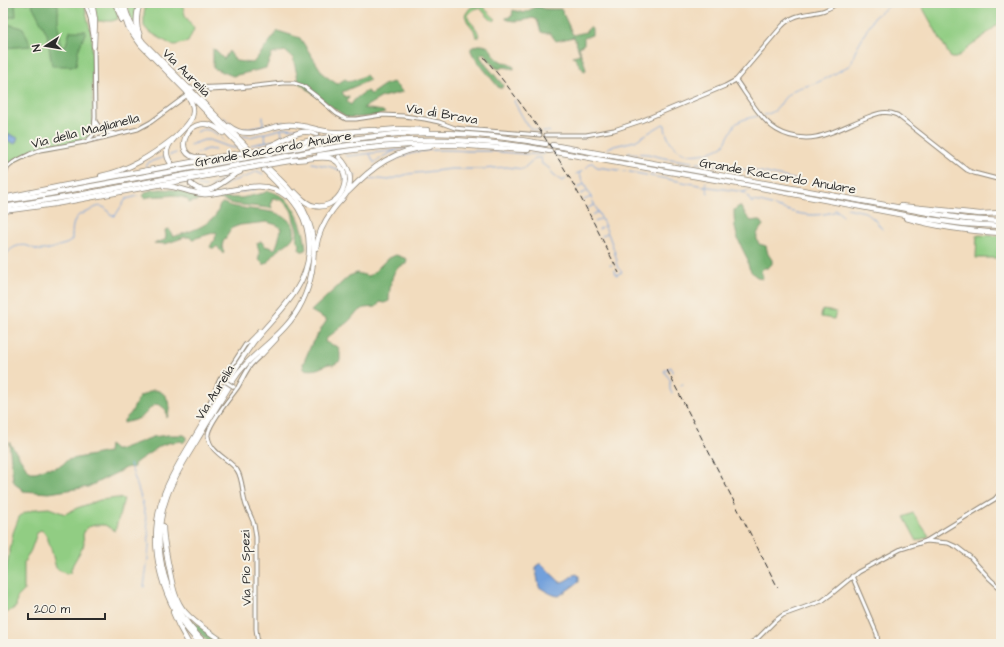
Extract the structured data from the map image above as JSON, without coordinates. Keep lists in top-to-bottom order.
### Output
{
  "streets": {
    "highway": ["Via Aurelia", "Grande Raccordo Anulare"],
    "street": ["Via di Brava", "Via della Maglianella", "Via Pio Spezi"]
  },
  "crossings": [
    ["Via Aurelia", "Via di Brava"],
    ["Via Aurelia", "Via Pio Spezi"]
  ],
  "scale_bar": "200 m",
  "north": "left"
}
